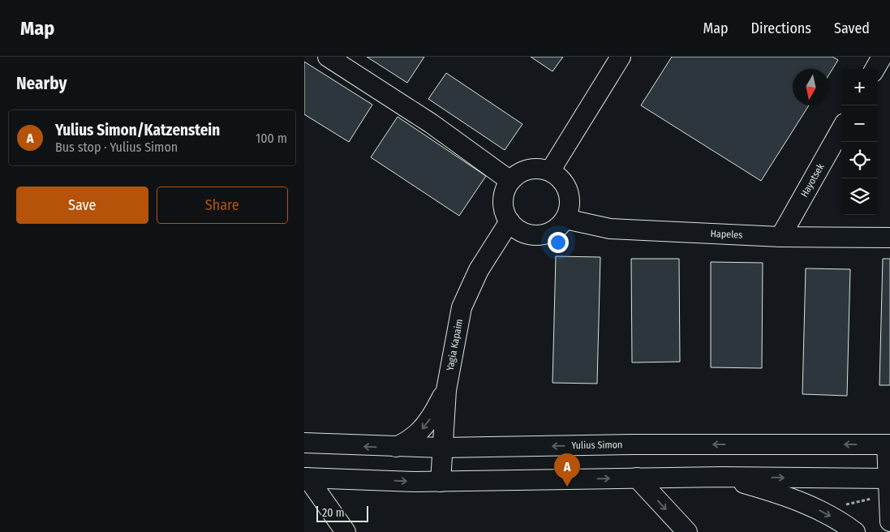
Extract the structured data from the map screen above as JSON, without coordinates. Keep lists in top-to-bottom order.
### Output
{
  "streets": {
    "street": [
      "Hayotsek",
      "Hapeles",
      "Yagia Kapaim",
      "Yulius Simon"
    ]
  },
  "crossings": [
    ["Hayotsek", "Hapeles"],
    ["Hapeles", "Yagia Kapaim"],
    ["Yagia Kapaim", "Yulius Simon"]
  ],
  "scale_bar": "20 m",
  "north": "bottom",
  "page": {
    "header": "Map",
    "nav": ["Map", "Directions", "Saved"],
    "heading": "Nearby",
    "map_buttons": ["+", "−"],
    "list": [
      {
        "mark": "A",
        "name": "Yulius Simon/Katzenstein",
        "note": "Bus stop · Yulius Simon",
        "value": "100 m"
      }
    ],
    "buttons": ["Save", "Share"],
    "pins": "A",
    "scale": "20 m"
  }
}
